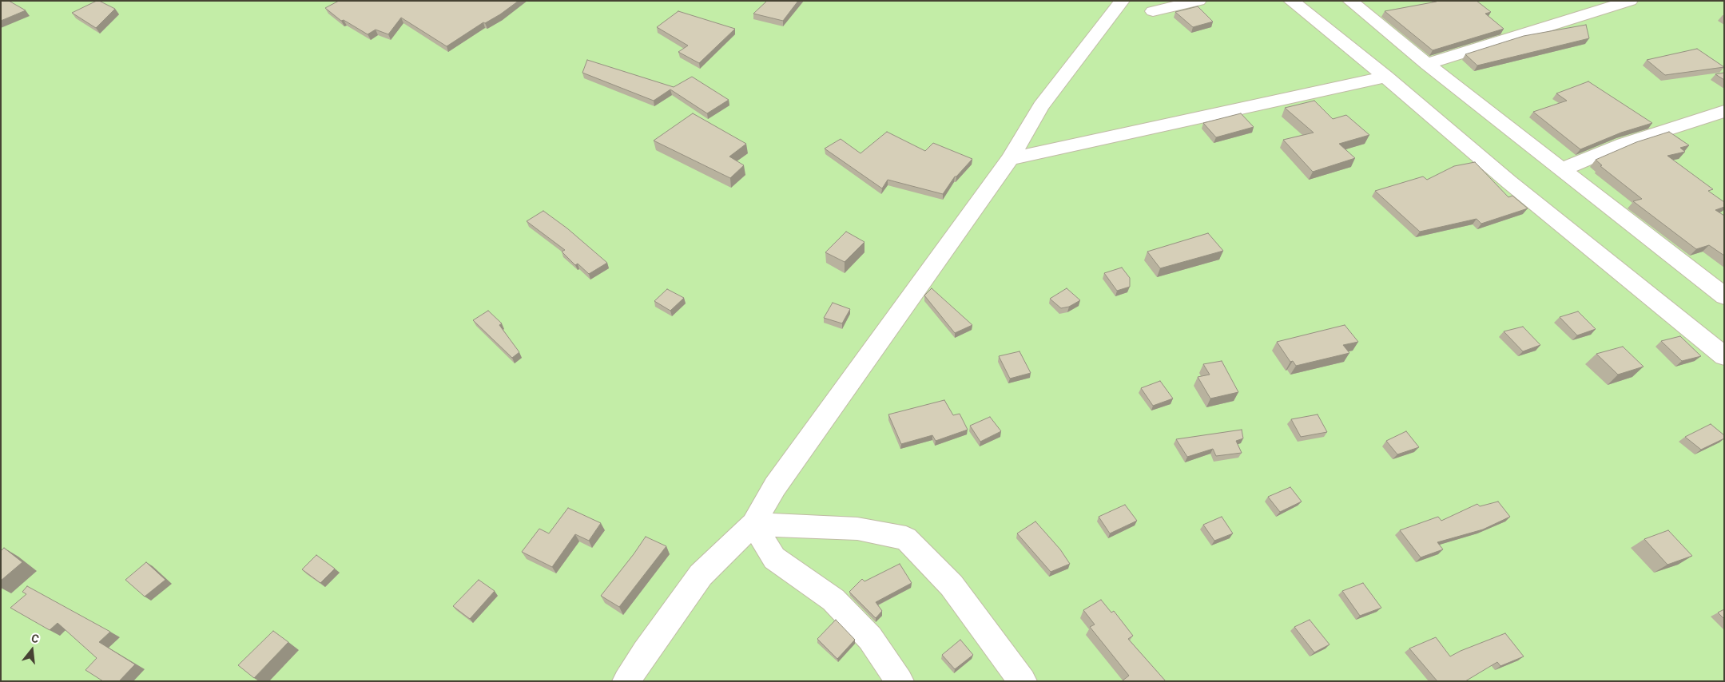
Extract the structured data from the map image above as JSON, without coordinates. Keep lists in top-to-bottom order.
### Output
{
  "north": "top"
}
